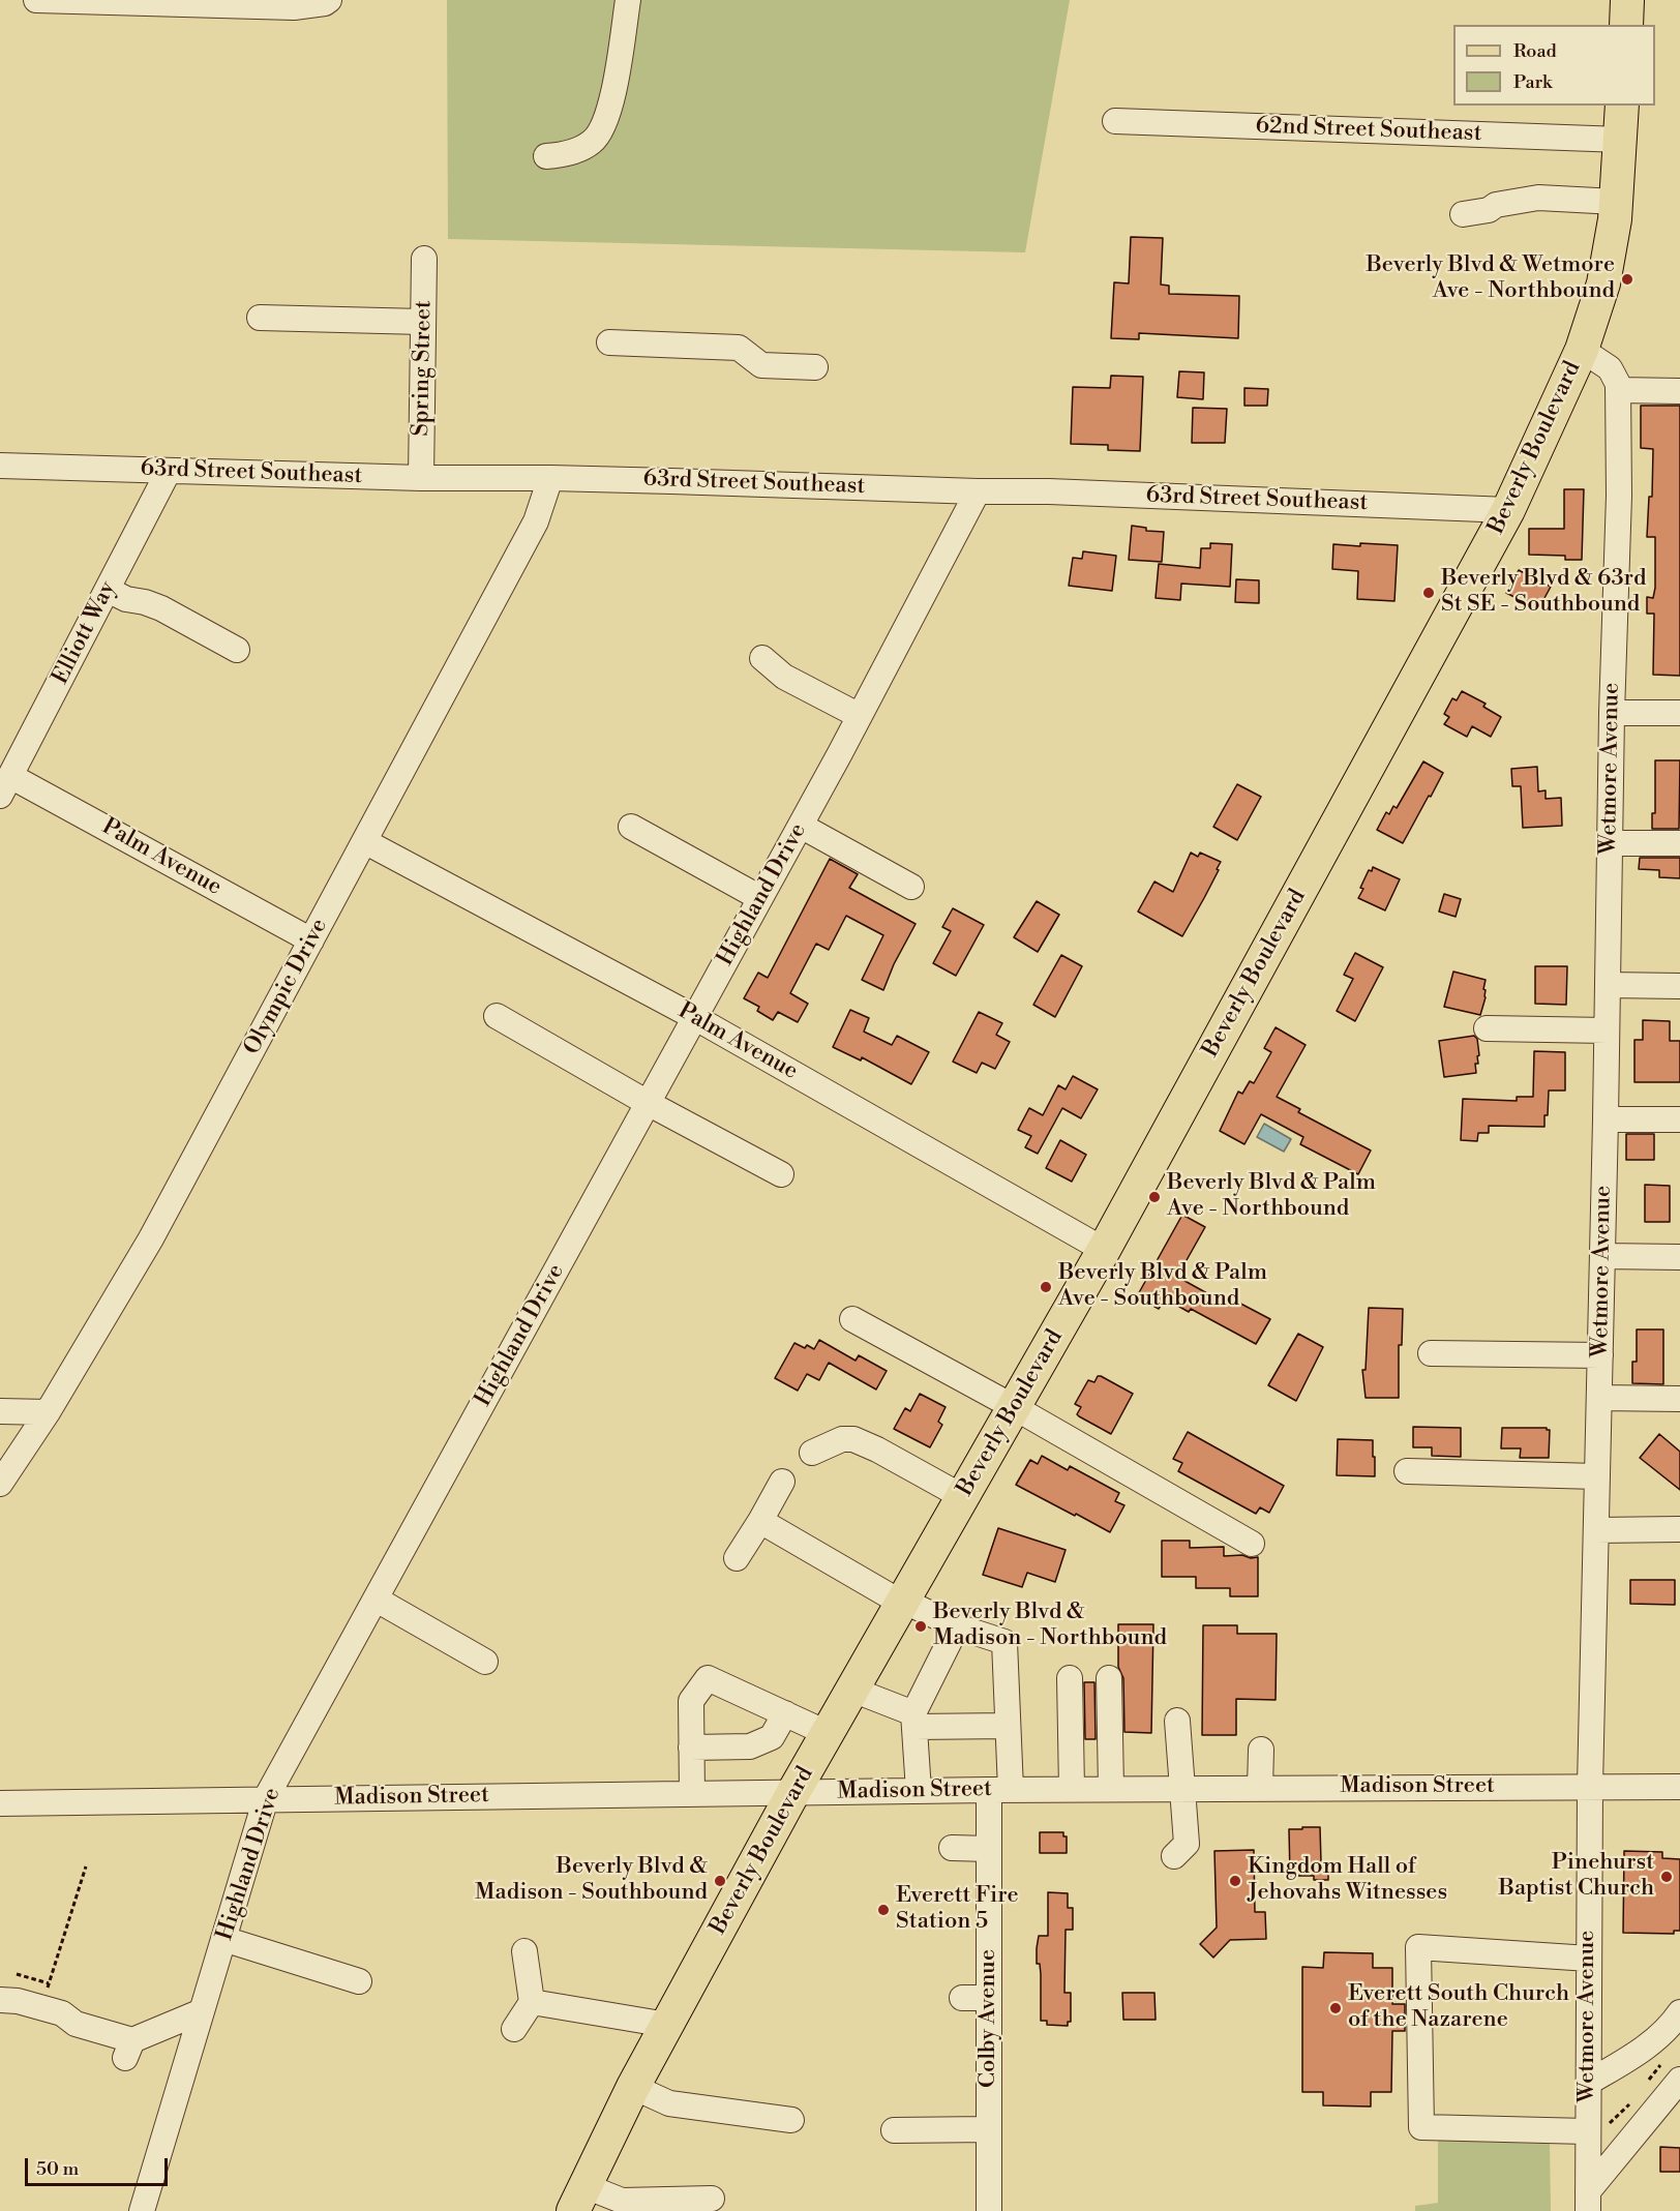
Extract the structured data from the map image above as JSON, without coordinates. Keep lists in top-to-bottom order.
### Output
{
  "streets": {
    "main road": ["Beverly Boulevard"],
    "street": [
      "62nd Street Southeast",
      "Spring Street",
      "63rd Street Southeast",
      "Elliott Way",
      "Wetmore Avenue",
      "Palm Avenue",
      "Highland Drive",
      "Olympic Drive",
      "Madison Street",
      "Colby Avenue"
    ]
  },
  "crossings": [
    ["Spring Street", "63rd Street Southeast"],
    ["Beverly Boulevard", "63rd Street Southeast"],
    ["Beverly Boulevard", "Wetmore Avenue"],
    ["Beverly Boulevard", "Palm Avenue"],
    ["Beverly Boulevard", "Madison Street"],
    ["63rd Street Southeast", "Elliott Way"],
    ["63rd Street Southeast", "Highland Drive"],
    ["63rd Street Southeast", "Olympic Drive"],
    ["Elliott Way", "Palm Avenue"],
    ["Wetmore Avenue", "Madison Street"],
    ["Palm Avenue", "Highland Drive"],
    ["Palm Avenue", "Olympic Drive"],
    ["Highland Drive", "Madison Street"],
    ["Madison Street", "Colby Avenue"]
  ],
  "places": [
    "Beverly Blvd & Wetmore Ave - Northbound",
    "Beverly Blvd & 63rd St SE - Southbound",
    "Beverly Blvd & Palm Ave - Northbound",
    "Beverly Blvd & Palm Ave - Southbound",
    "Beverly Blvd & Madison - Northbound",
    "Pinehurst Baptist Church",
    "Beverly Blvd & Madison - Southbound",
    "Kingdom Hall of Jehovahs Witnesses",
    "Everett Fire Station 5",
    "Everett South Church of the Nazarene"
  ],
  "legend": ["Road", "Park"],
  "scale_bar": "50 m"
}
